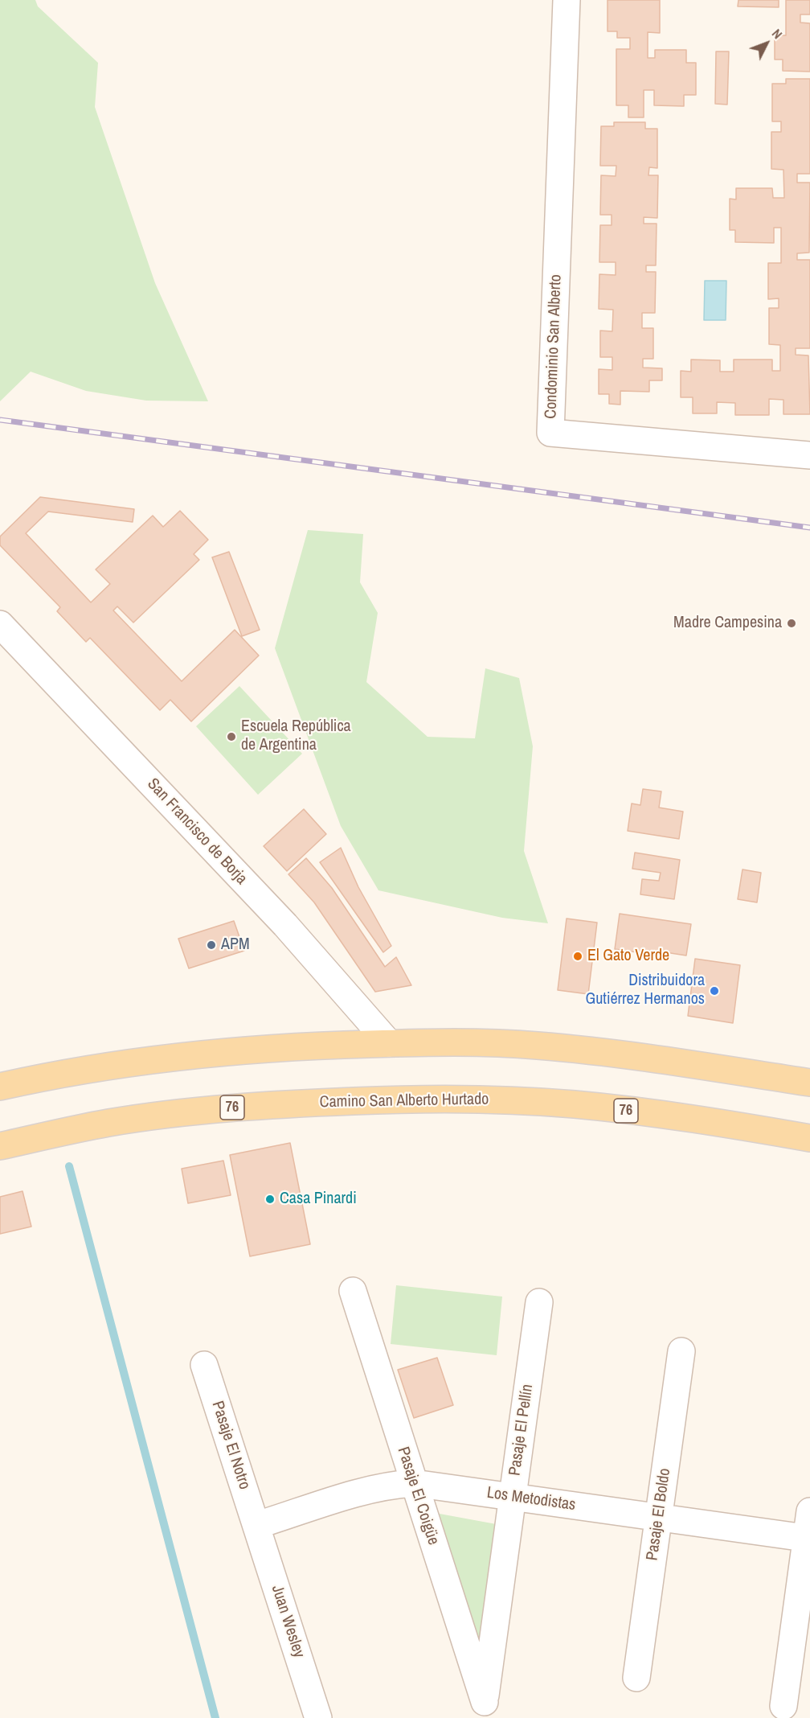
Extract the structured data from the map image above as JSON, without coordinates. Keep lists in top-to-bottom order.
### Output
{
  "streets": {
    "main road": ["Camino San Alberto Hurtado", "76"],
    "street": [
      "Condominio San Alberto",
      "San Francisco de Borja",
      "Pasaje El Pellín",
      "Pasaje El Notro",
      "Pasaje El Coigüe",
      "Los Metodistas",
      "Pasaje El Boldo",
      "Juan Wesley"
    ]
  },
  "crossings": [
    ["Pasaje El Pellín", "Pasaje El Coigüe"],
    ["Pasaje El Pellín", "Los Metodistas"],
    ["Pasaje El Notro", "Los Metodistas"],
    ["Pasaje El Notro", "Juan Wesley"],
    ["Pasaje El Coigüe", "Los Metodistas"],
    ["Los Metodistas", "Pasaje El Boldo"],
    ["Los Metodistas", "Juan Wesley"]
  ],
  "places": [
    "Madre Campesina",
    "Escuela República de Argentina",
    "APM",
    "El Gato Verde",
    "Distribuidora Gutiérrez Hermanos",
    "Casa Pinardi"
  ],
  "north": "top right"
}
